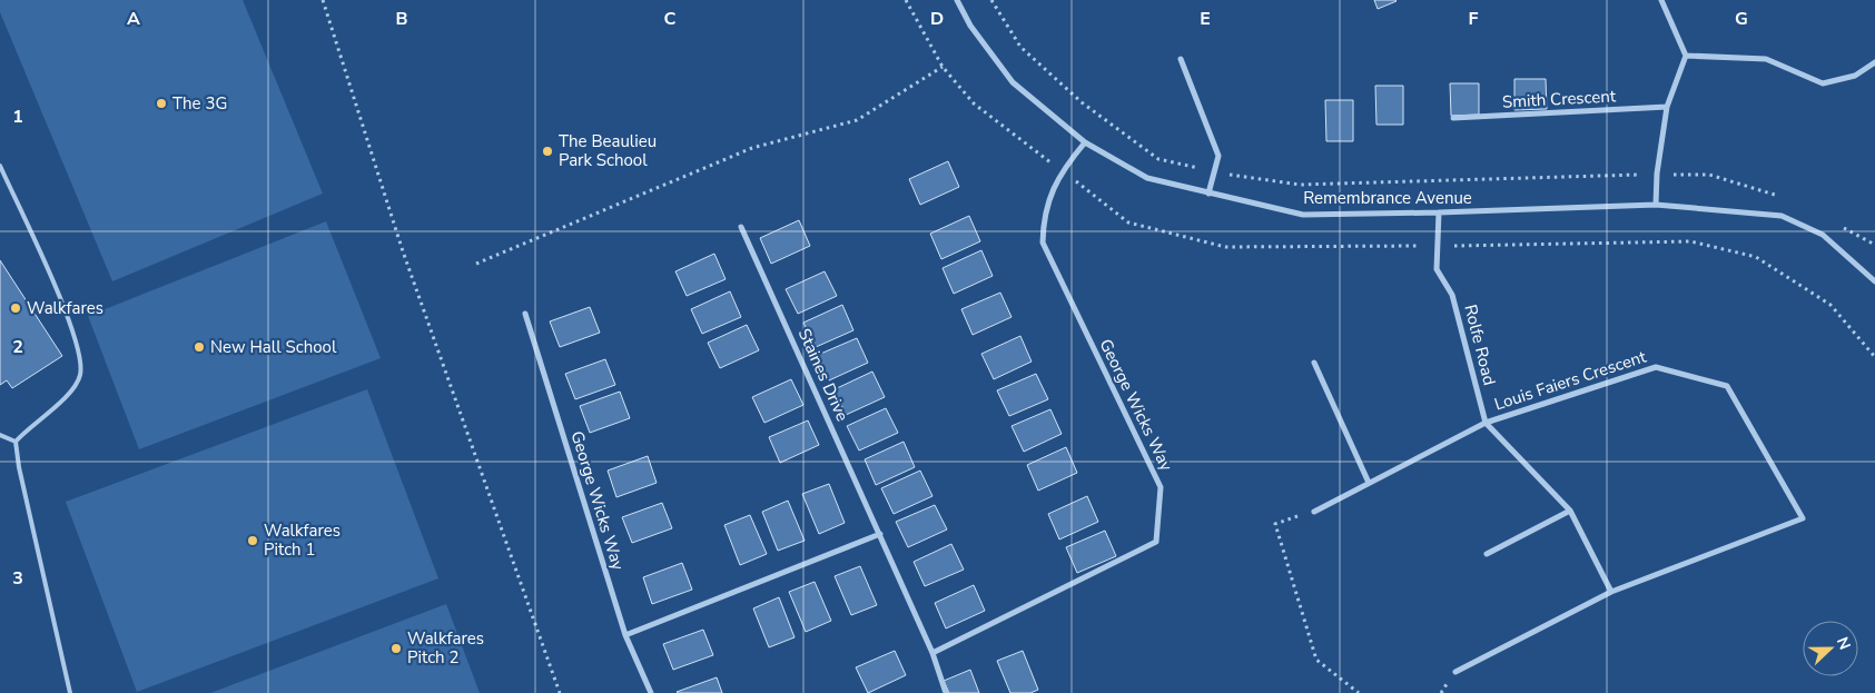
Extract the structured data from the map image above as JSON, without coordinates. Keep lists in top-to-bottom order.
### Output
{
  "streets": {
    "street": [
      "Smith Crescent",
      "Remembrance Avenue",
      "Rolfe Road",
      "Staines Drive",
      "Louis Faiers Crescent",
      "George Wicks Way"
    ]
  },
  "crossings": [
    ["Remembrance Avenue", "Rolfe Road"],
    ["Remembrance Avenue", "George Wicks Way"],
    ["Rolfe Road", "Louis Faiers Crescent"],
    ["Staines Drive", "George Wicks Way"]
  ],
  "places": [
    "The 3G",
    "The Beaulieu Park School",
    "Walkfares",
    "New Hall School",
    "Walkfares Pitch 1",
    "Walkfares Pitch 2"
  ],
  "north": "right",
  "grid": {
    "columns": [
      "A",
      "B",
      "C",
      "D",
      "E",
      "F",
      "G"
    ],
    "rows": ["1", "2", "3"]
  }
}
